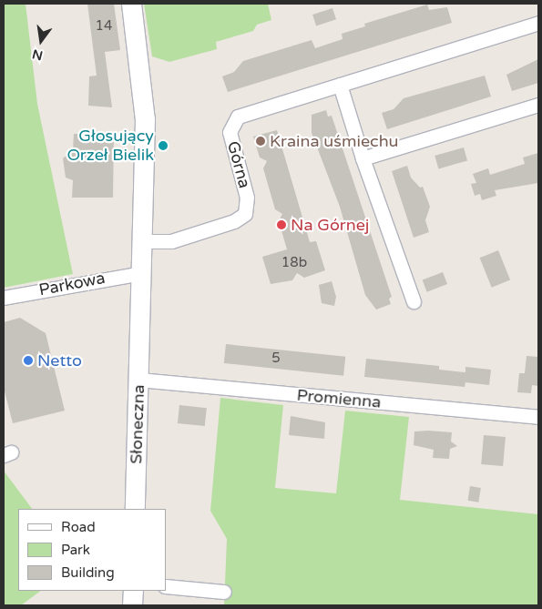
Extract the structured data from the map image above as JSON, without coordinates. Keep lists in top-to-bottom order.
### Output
{
  "streets": {
    "street": [
      "Górna",
      "Parkowa",
      "Promienna",
      "Słoneczna"
    ]
  },
  "crossings": [
    ["Parkowa", "Słoneczna"],
    ["Promienna", "Słoneczna"]
  ],
  "places": [
    "Kraina uśmiechu",
    "Głosujący Orzeł Bielik",
    "Na Górnej",
    "Netto"
  ],
  "house_numbers": ["14", "18b", "5"],
  "legend": ["Road", "Park", "Building"],
  "north": "bottom"
}
